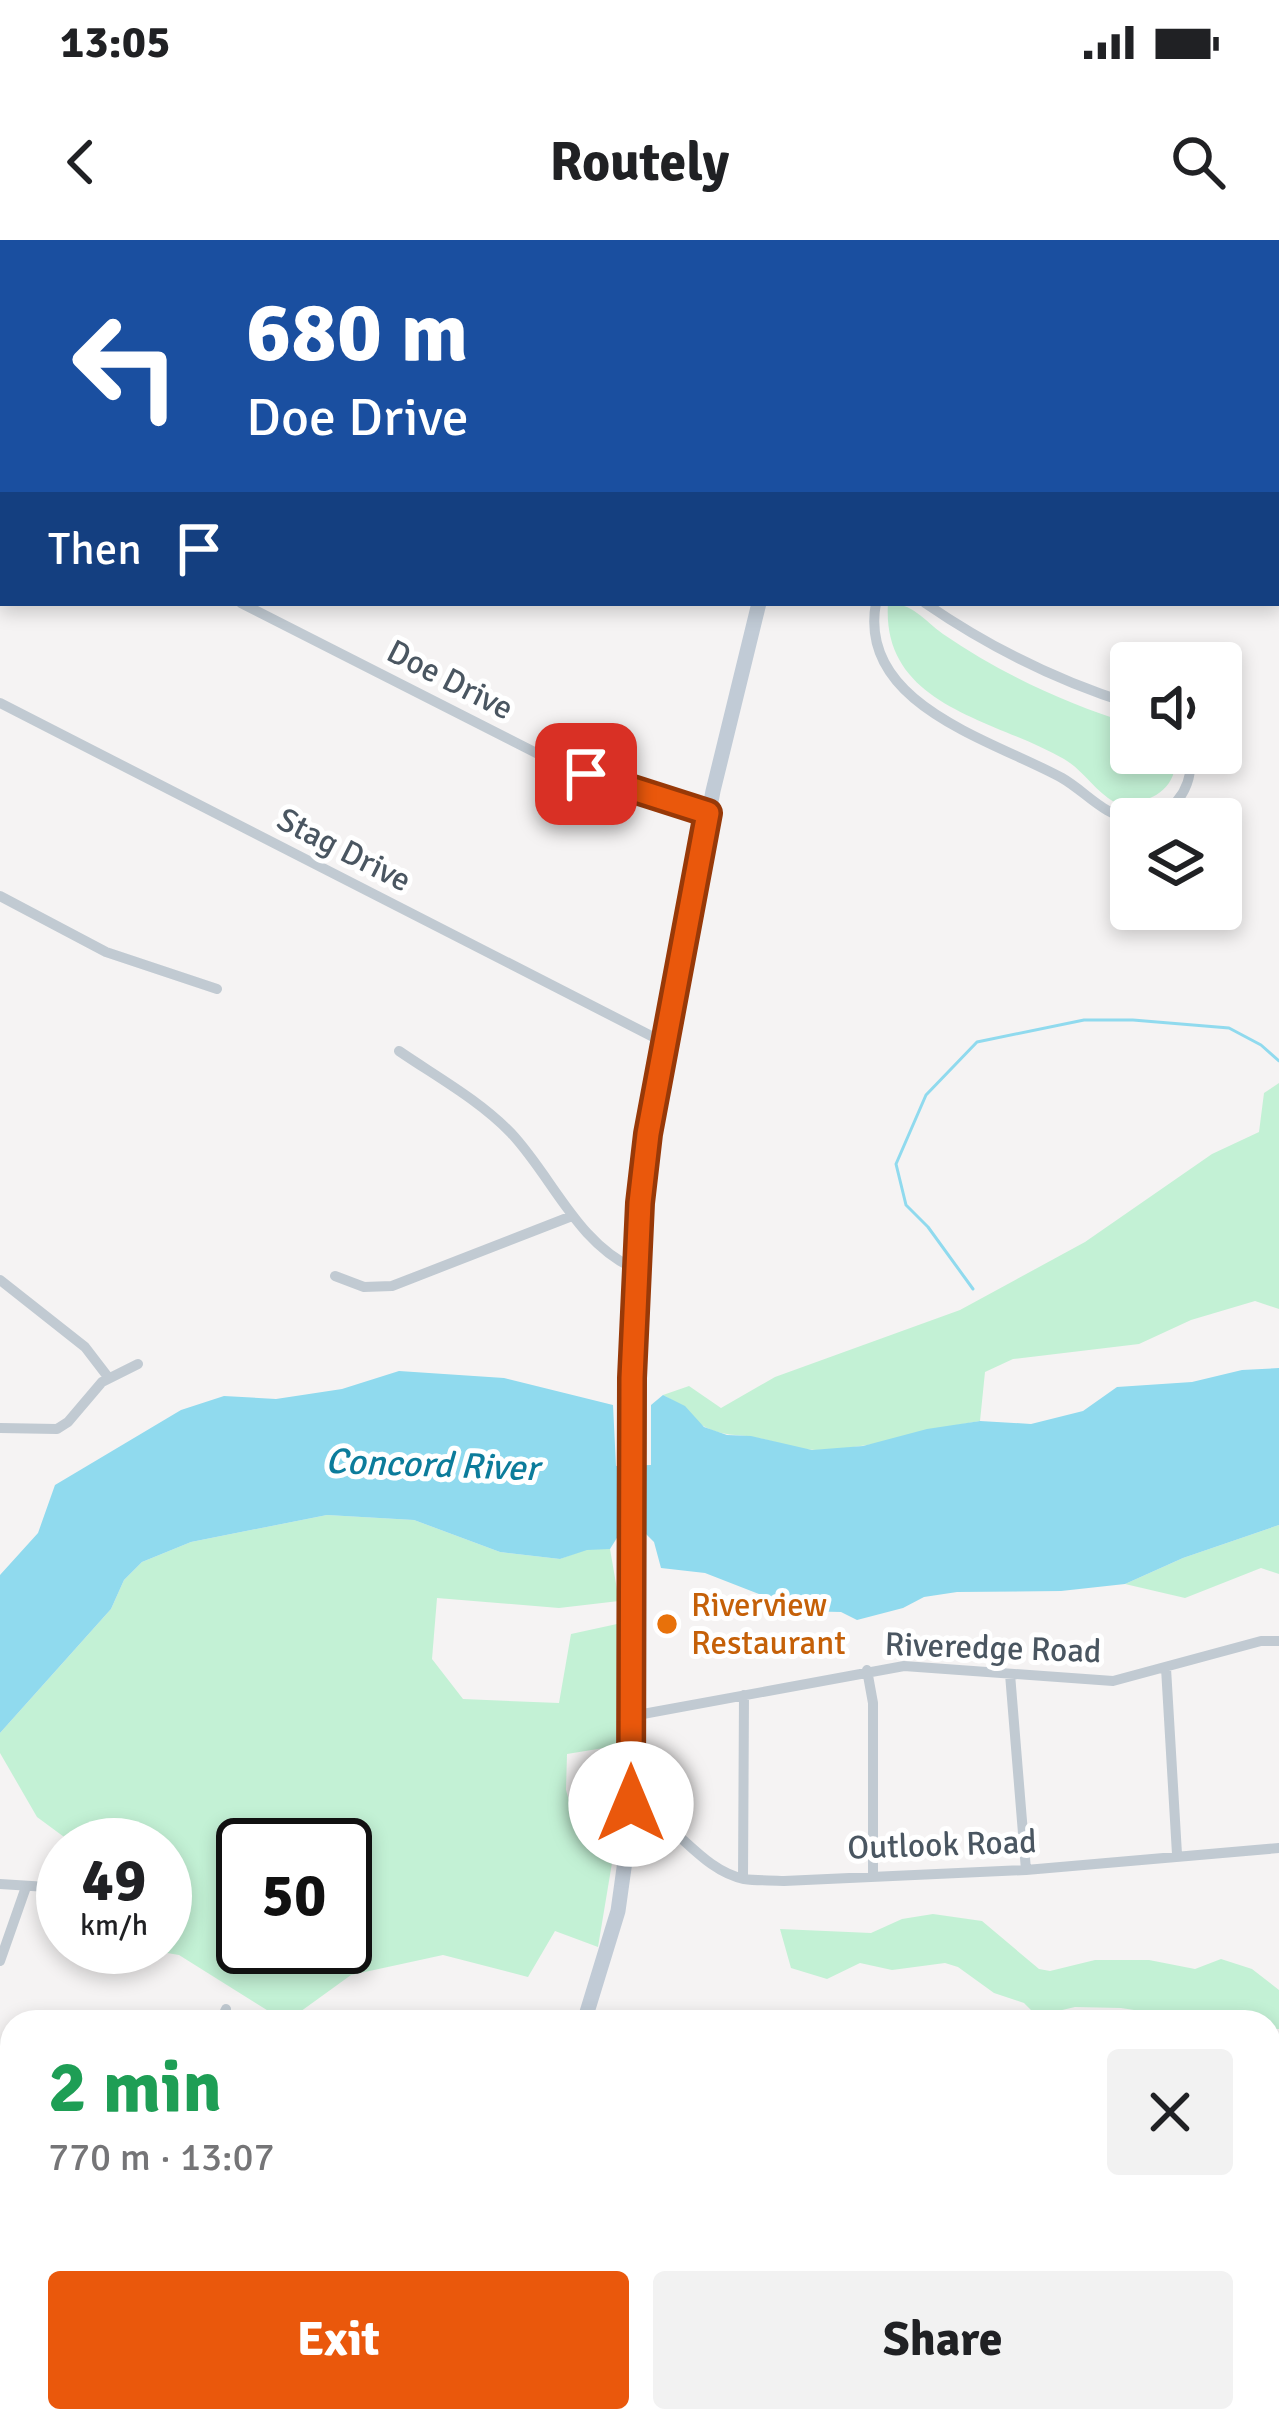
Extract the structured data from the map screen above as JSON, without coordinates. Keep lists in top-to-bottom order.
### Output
{
  "streets": {
    "street": [
      "Doe Drive",
      "Stag Drive",
      "Riveredge Road",
      "Outlook Road"
    ]
  },
  "water": ["Concord River"],
  "places": ["Riverview Restaurant"],
  "page": {
    "status": "13:05",
    "header": "Routely",
    "turn": ["680 m", "Doe Drive"],
    "then": "Then",
    "speed": "49 km/h",
    "limit": "50",
    "heading": ["2 min", "770 m · 13:07"],
    "buttons": ["Exit", "Share"]
  }
}
